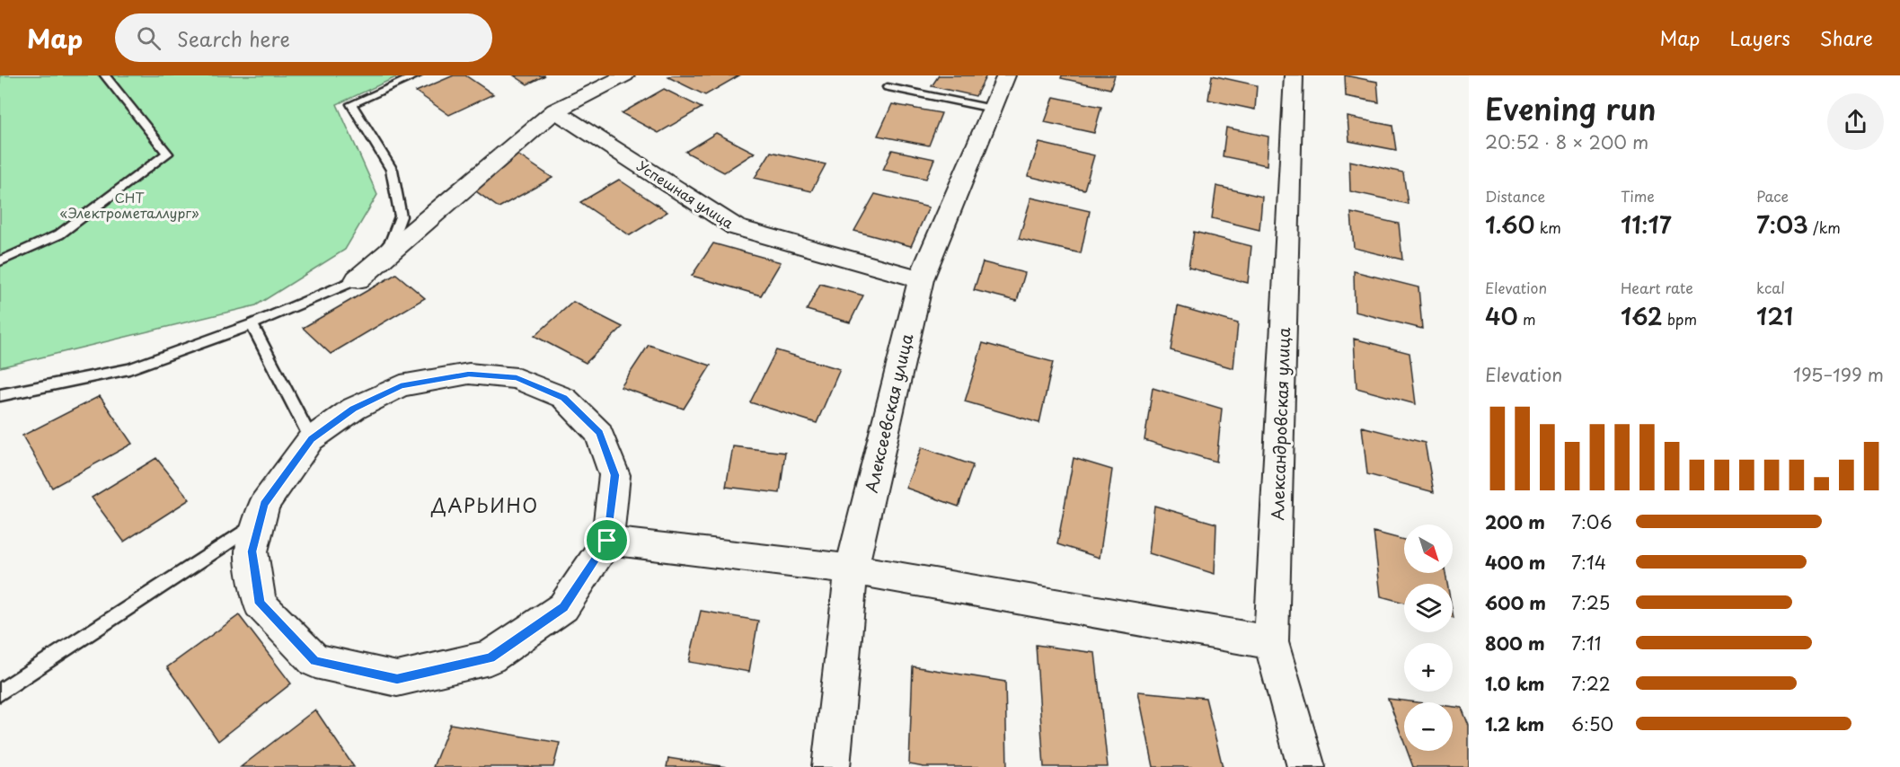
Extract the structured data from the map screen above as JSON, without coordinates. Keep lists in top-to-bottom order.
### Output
{
  "streets": {
    "street": ["Успешная улица", "Алексеевская улица", "Александровская улица"]
  },
  "crossings": [
    ["Успешная улица", "Алексеевская улица"]
  ],
  "districts": ["ДАРЬИНО"],
  "parks": ["СНТ «Электрометаллург»"],
  "north": "bottom right",
  "page": {
    "header": "Map",
    "search": "Search here",
    "nav": ["Map", "Layers", "Share"],
    "heading": ["Evening run", "20:52 · 8 × 200 m"],
    "stats": [
      ["Distance", "1.60 km"],
      ["Time", "11:17"],
      ["Pace", "7:03 /km"],
      ["Elevation", "40 m"],
      ["Heart rate", "162 bpm"],
      ["kcal", "121"]
    ],
    "chart": ["Elevation", "195–199 m"],
    "list": [
      {
        "name": "200 m",
        "note": "7:06"
      },
      {
        "name": "400 m",
        "note": "7:14"
      },
      {
        "name": "600 m",
        "note": "7:25"
      },
      {
        "name": "800 m",
        "note": "7:11"
      },
      {
        "name": "1.0 km",
        "note": "7:22"
      },
      {
        "name": "1.2 km",
        "note": "6:50"
      }
    ],
    "map_buttons": ["+", "−"]
  }
}
